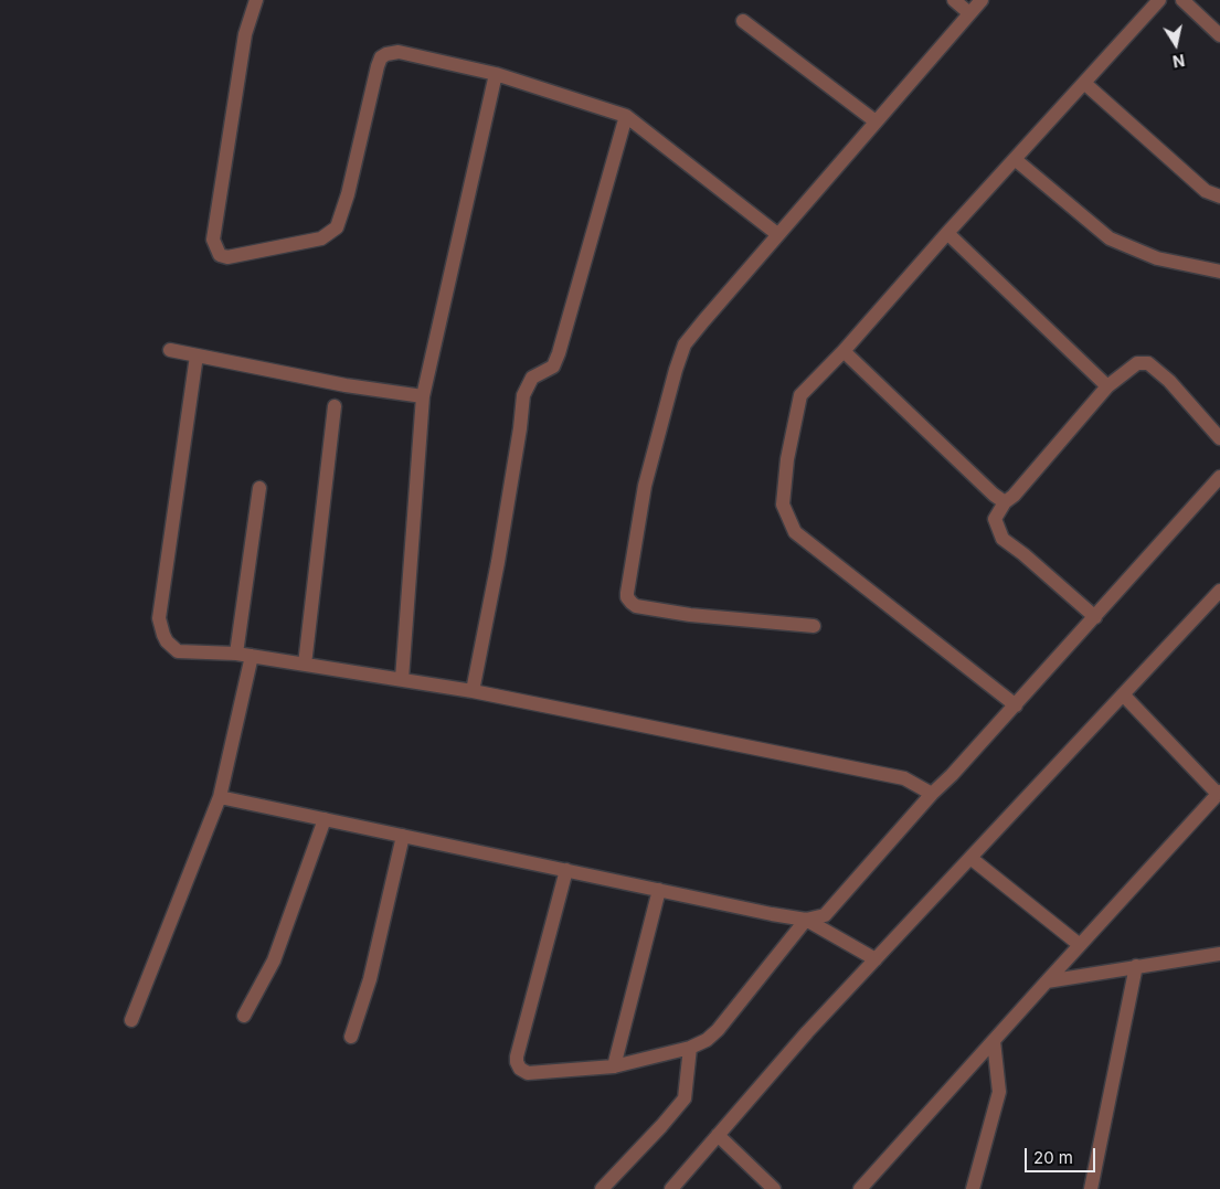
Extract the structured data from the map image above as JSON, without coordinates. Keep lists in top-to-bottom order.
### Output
{
  "scale_bar": "20 m",
  "north": "bottom"
}
